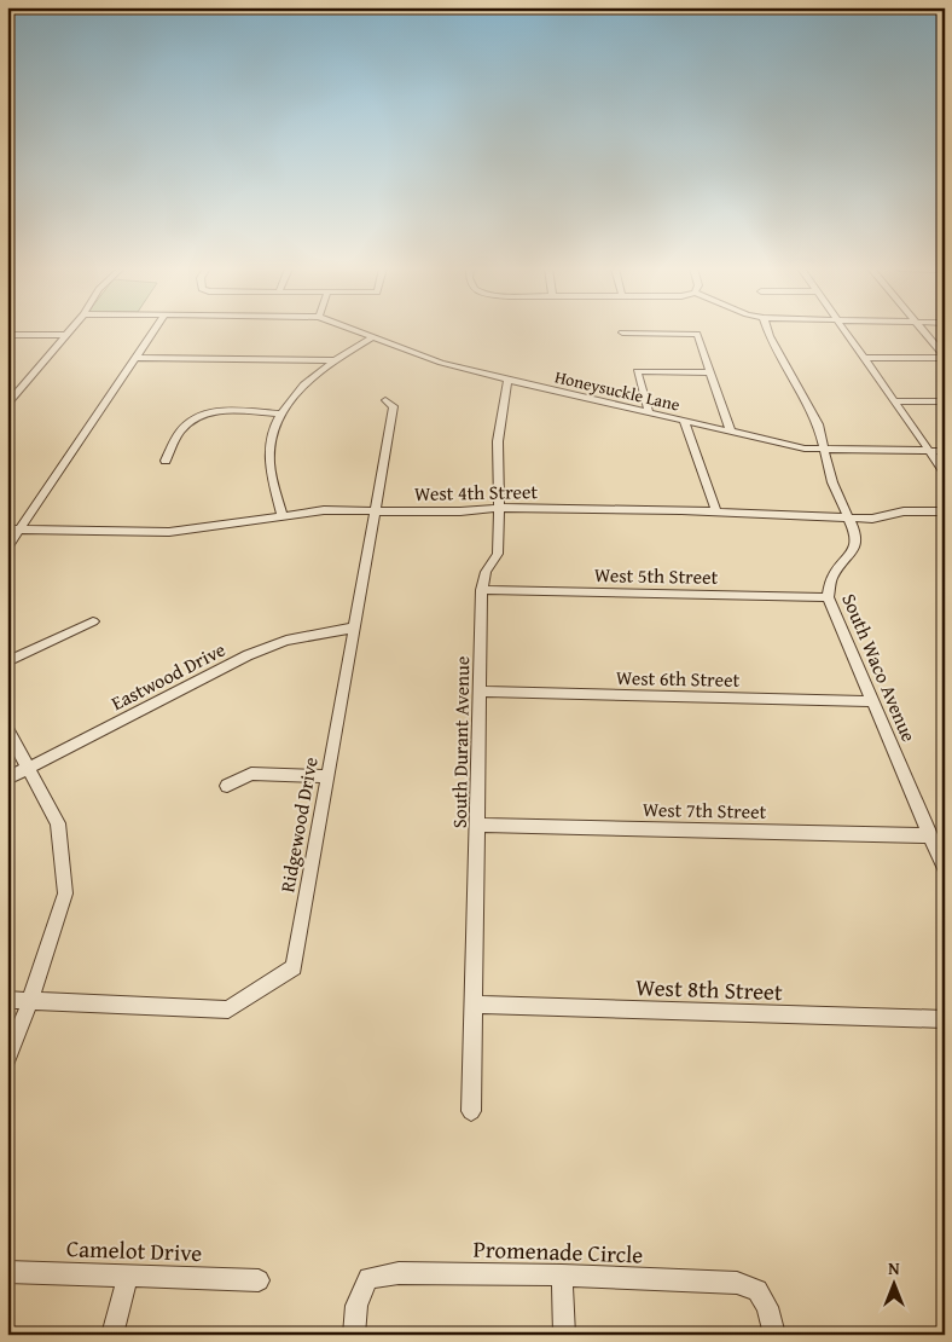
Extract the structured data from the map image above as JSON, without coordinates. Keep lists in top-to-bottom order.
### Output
{
  "streets": {
    "street": [
      "Honeysuckle Lane",
      "West 4th Street",
      "West 5th Street",
      "South Waco Avenue",
      "Eastwood Drive",
      "West 6th Street",
      "South Durant Avenue",
      "West 7th Street",
      "Ridgewood Drive",
      "West 8th Street",
      "Camelot Drive",
      "Promenade Circle"
    ]
  },
  "crossings": [
    ["Honeysuckle Lane", "South Waco Avenue"],
    ["Honeysuckle Lane", "South Durant Avenue"],
    ["West 4th Street", "South Waco Avenue"],
    ["West 4th Street", "South Durant Avenue"],
    ["West 4th Street", "Ridgewood Drive"],
    ["West 5th Street", "South Waco Avenue"],
    ["West 5th Street", "South Durant Avenue"],
    ["South Waco Avenue", "West 6th Street"],
    ["South Waco Avenue", "West 7th Street"],
    ["Eastwood Drive", "Ridgewood Drive"],
    ["West 6th Street", "South Durant Avenue"],
    ["South Durant Avenue", "West 7th Street"],
    ["South Durant Avenue", "West 8th Street"]
  ],
  "north": "top"
}
